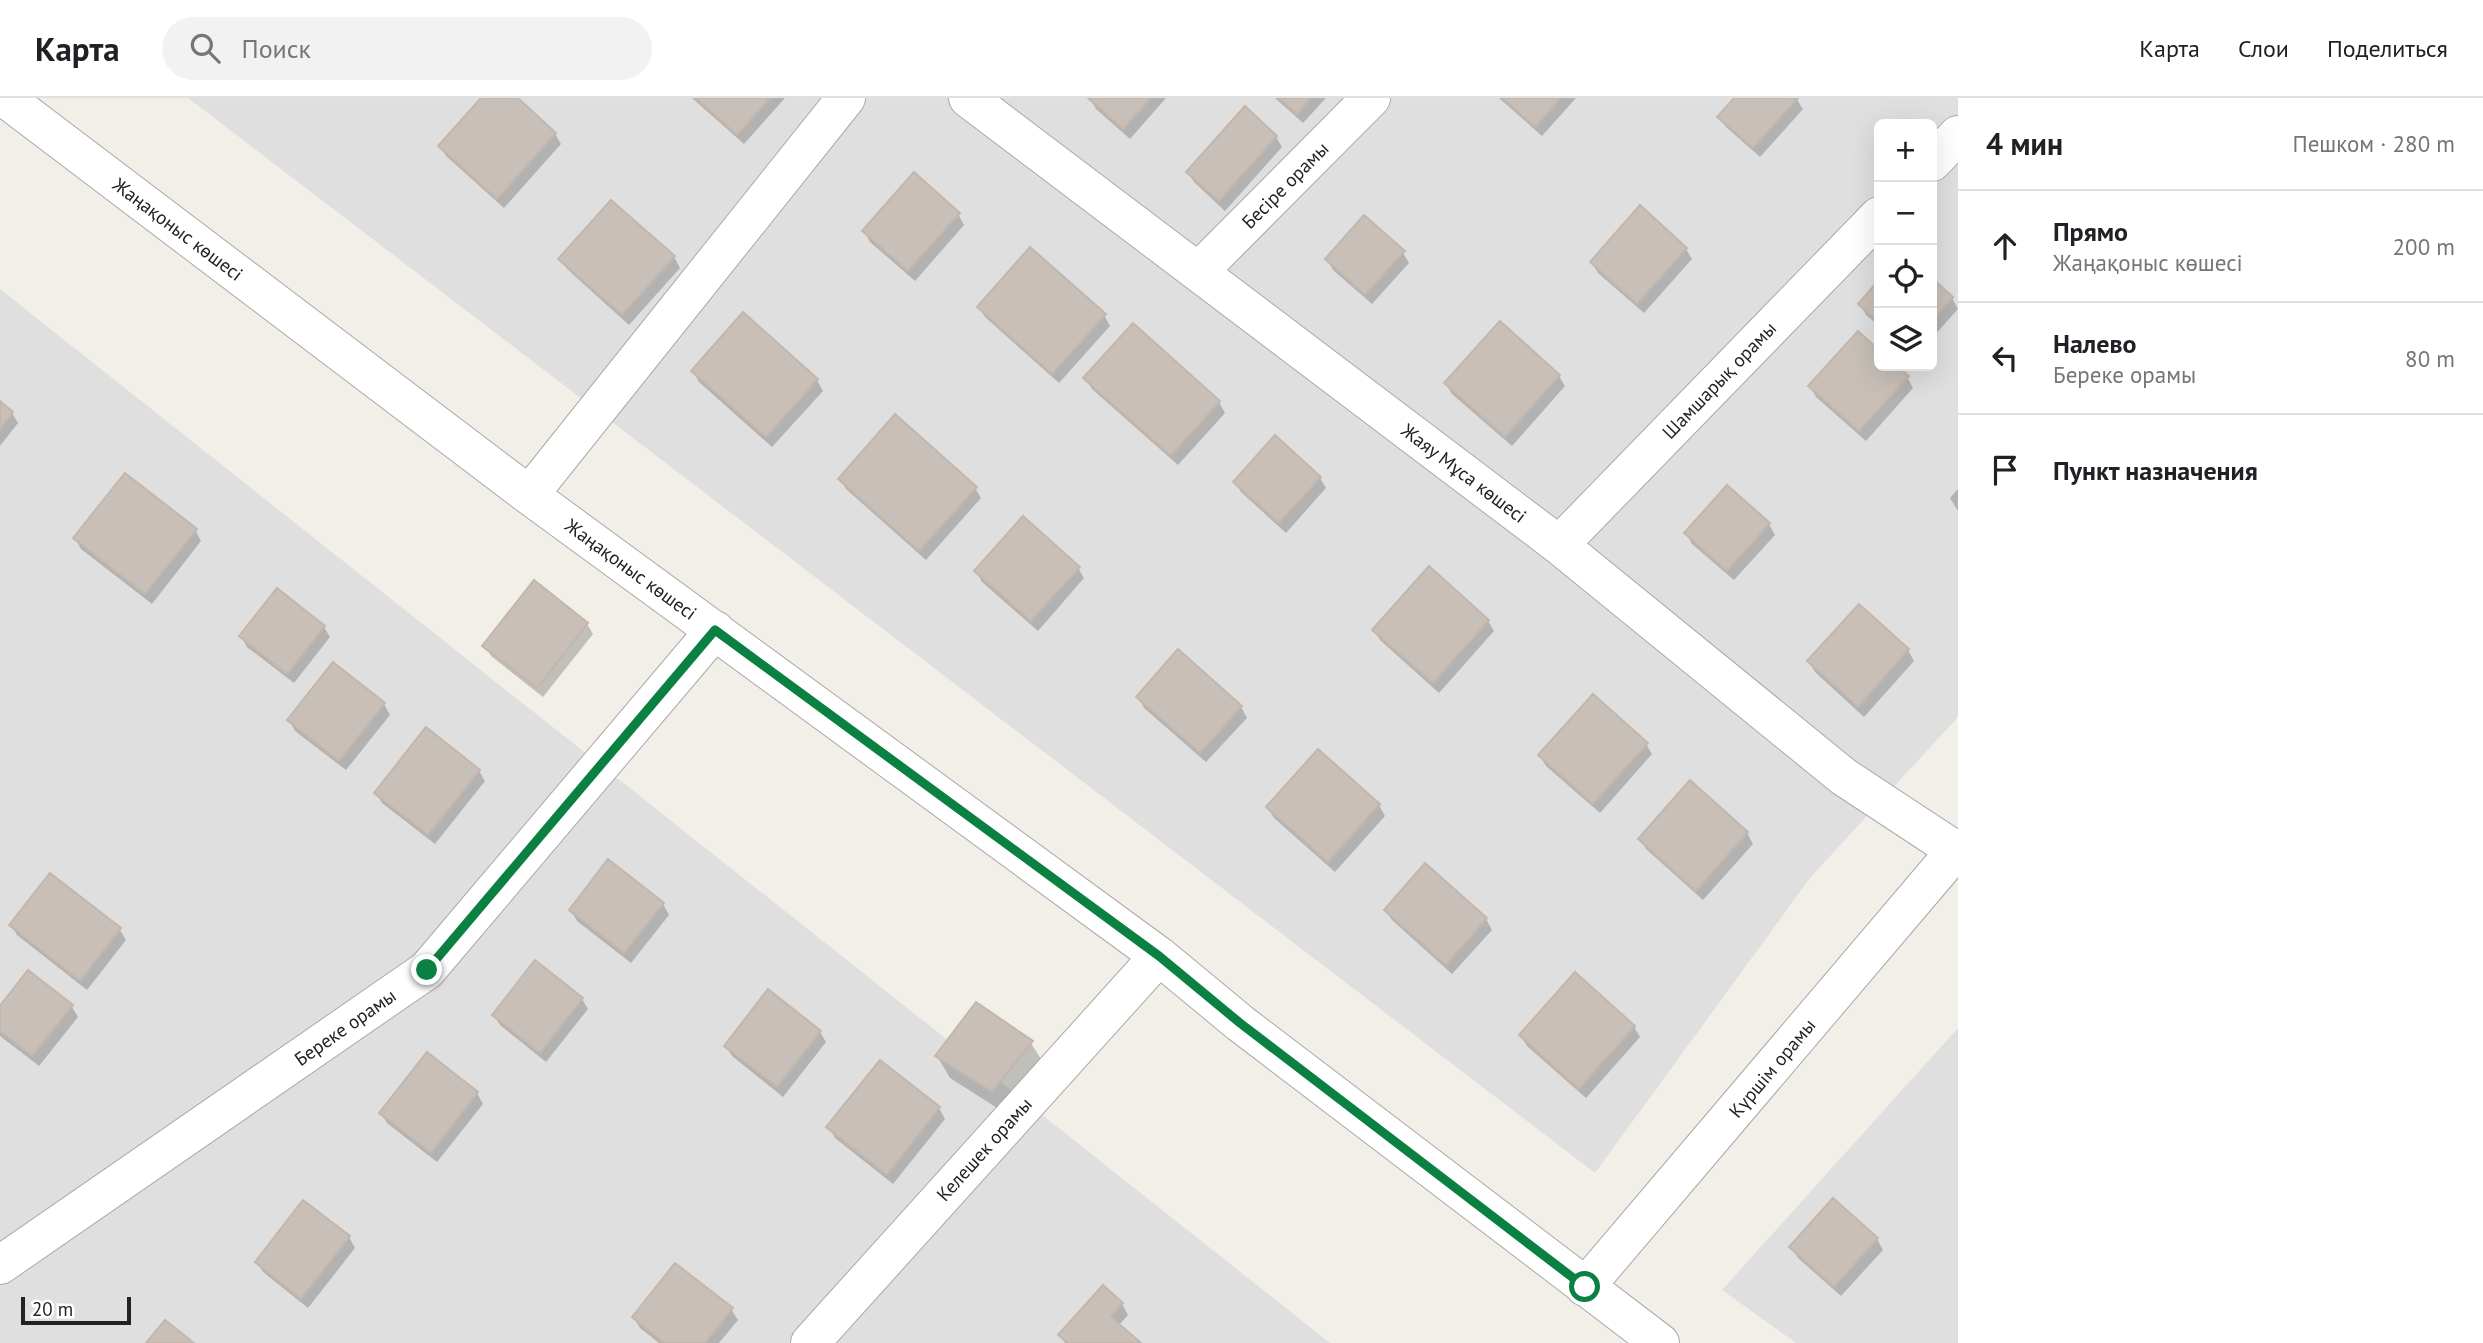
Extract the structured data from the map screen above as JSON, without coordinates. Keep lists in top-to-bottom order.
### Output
{
  "streets": {
    "street": [
      "Бесіре орамы",
      "Жаңақоныс көшесі",
      "Шамшарық орамы",
      "Жаяу Мұса көшесі",
      "Береке орамы",
      "Күршім орамы",
      "Келешек орамы"
    ]
  },
  "crossings": [
    ["Бесіре орамы", "Жаяу Мұса көшесі"],
    ["Жаңақоныс көшесі", "Береке орамы"],
    ["Жаңақоныс көшесі", "Күршім орамы"],
    ["Жаңақоныс көшесі", "Келешек орамы"],
    ["Шамшарық орамы", "Жаяу Мұса көшесі"],
    ["Жаяу Мұса көшесі", "Күршім орамы"]
  ],
  "scale_bar": "20 m",
  "page": {
    "header": "Карта",
    "search": "Поиск",
    "nav": ["Карта", "Слои", "Поделиться"],
    "heading": ["4 мин", "Пешком · 280 m"],
    "map_buttons": ["+", "−"],
    "list": [
      ["Прямо", "Жаңақоныс көшесі", "200 m"],
      ["Налево", "Береке орамы", "80 m"],
      "Пункт назначения"
    ],
    "scale": "20 m"
  }
}
